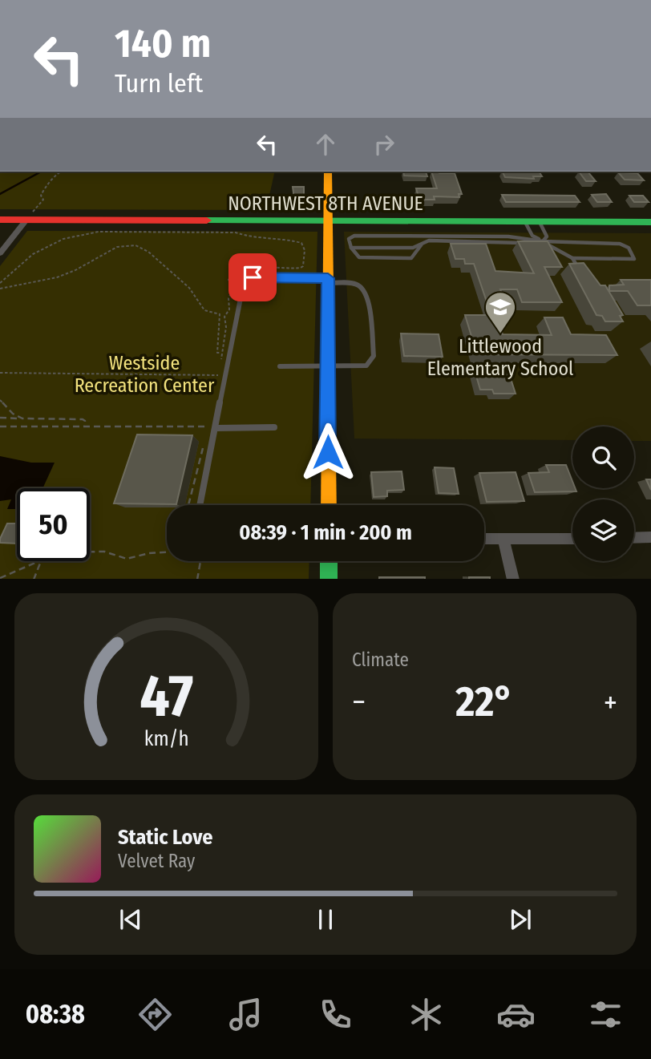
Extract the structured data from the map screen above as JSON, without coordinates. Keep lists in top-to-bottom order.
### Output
{
  "streets": {
    "street": ["NORTHWEST 8TH AVENUE"]
  },
  "parks": ["Westside Recreation Center"],
  "places": {
    "school or university": ["Littlewood Elementary School"]
  },
  "page": {
    "turn": ["140 m", "Turn left"],
    "limit": "50",
    "trip": "08:39 · 1 min · 200 m",
    "tile": "Climate",
    "heat": ["−", "22°", "+"],
    "song": ["Static Love", "Velvet Ray"],
    "tabs": "08:38",
    "gauge": ["47", "km/h"]
  }
}
